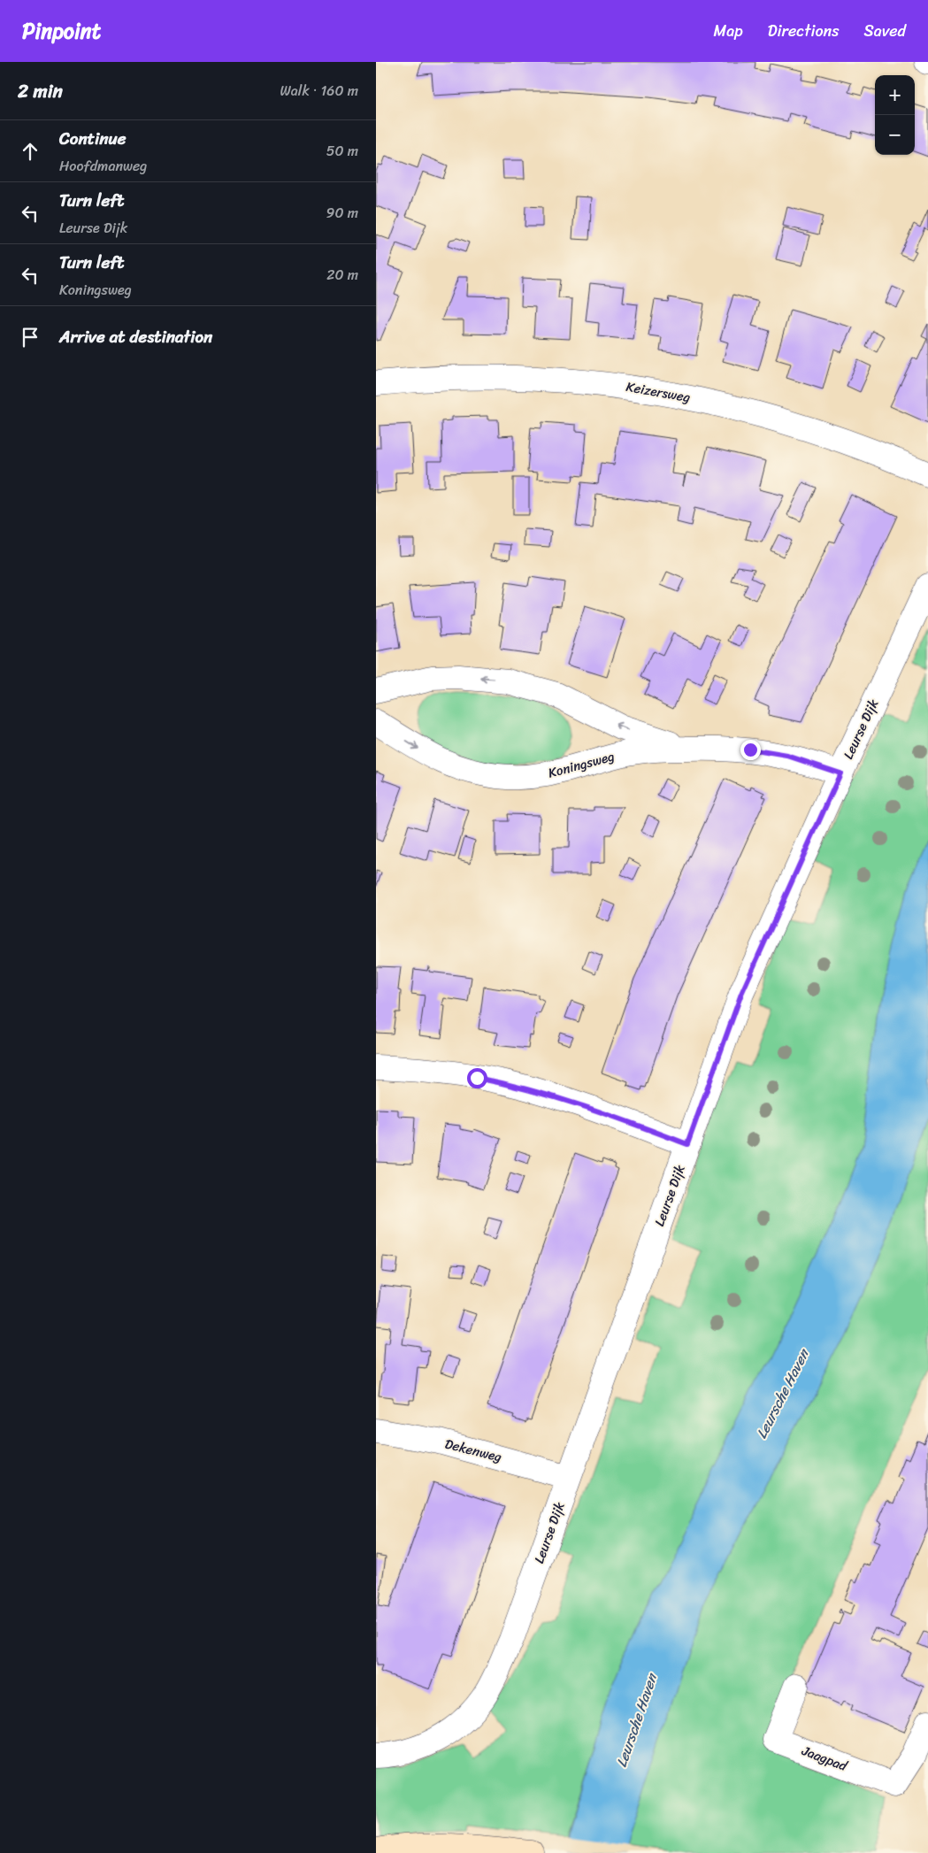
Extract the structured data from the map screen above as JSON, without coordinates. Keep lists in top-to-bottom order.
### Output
{
  "streets": {
    "street": [
      "Keizersweg",
      "Leurse Dijk",
      "Koningsweg",
      "Dekenweg",
      "Jaagpad"
    ]
  },
  "crossings": [
    ["Leurse Dijk", "Koningsweg"],
    ["Leurse Dijk", "Dekenweg"]
  ],
  "water": ["Leursche Haven"],
  "page": {
    "header": "Pinpoint",
    "nav": ["Map", "Directions", "Saved"],
    "heading": ["2 min", "Walk · 160 m"],
    "map_buttons": ["+", "−"],
    "list": [
      ["Continue", "Hoofdmanweg", "50 m"],
      ["Turn left", "Leurse Dijk", "90 m"],
      ["Turn left", "Koningsweg", "20 m"],
      "Arrive at destination"
    ]
  }
}
